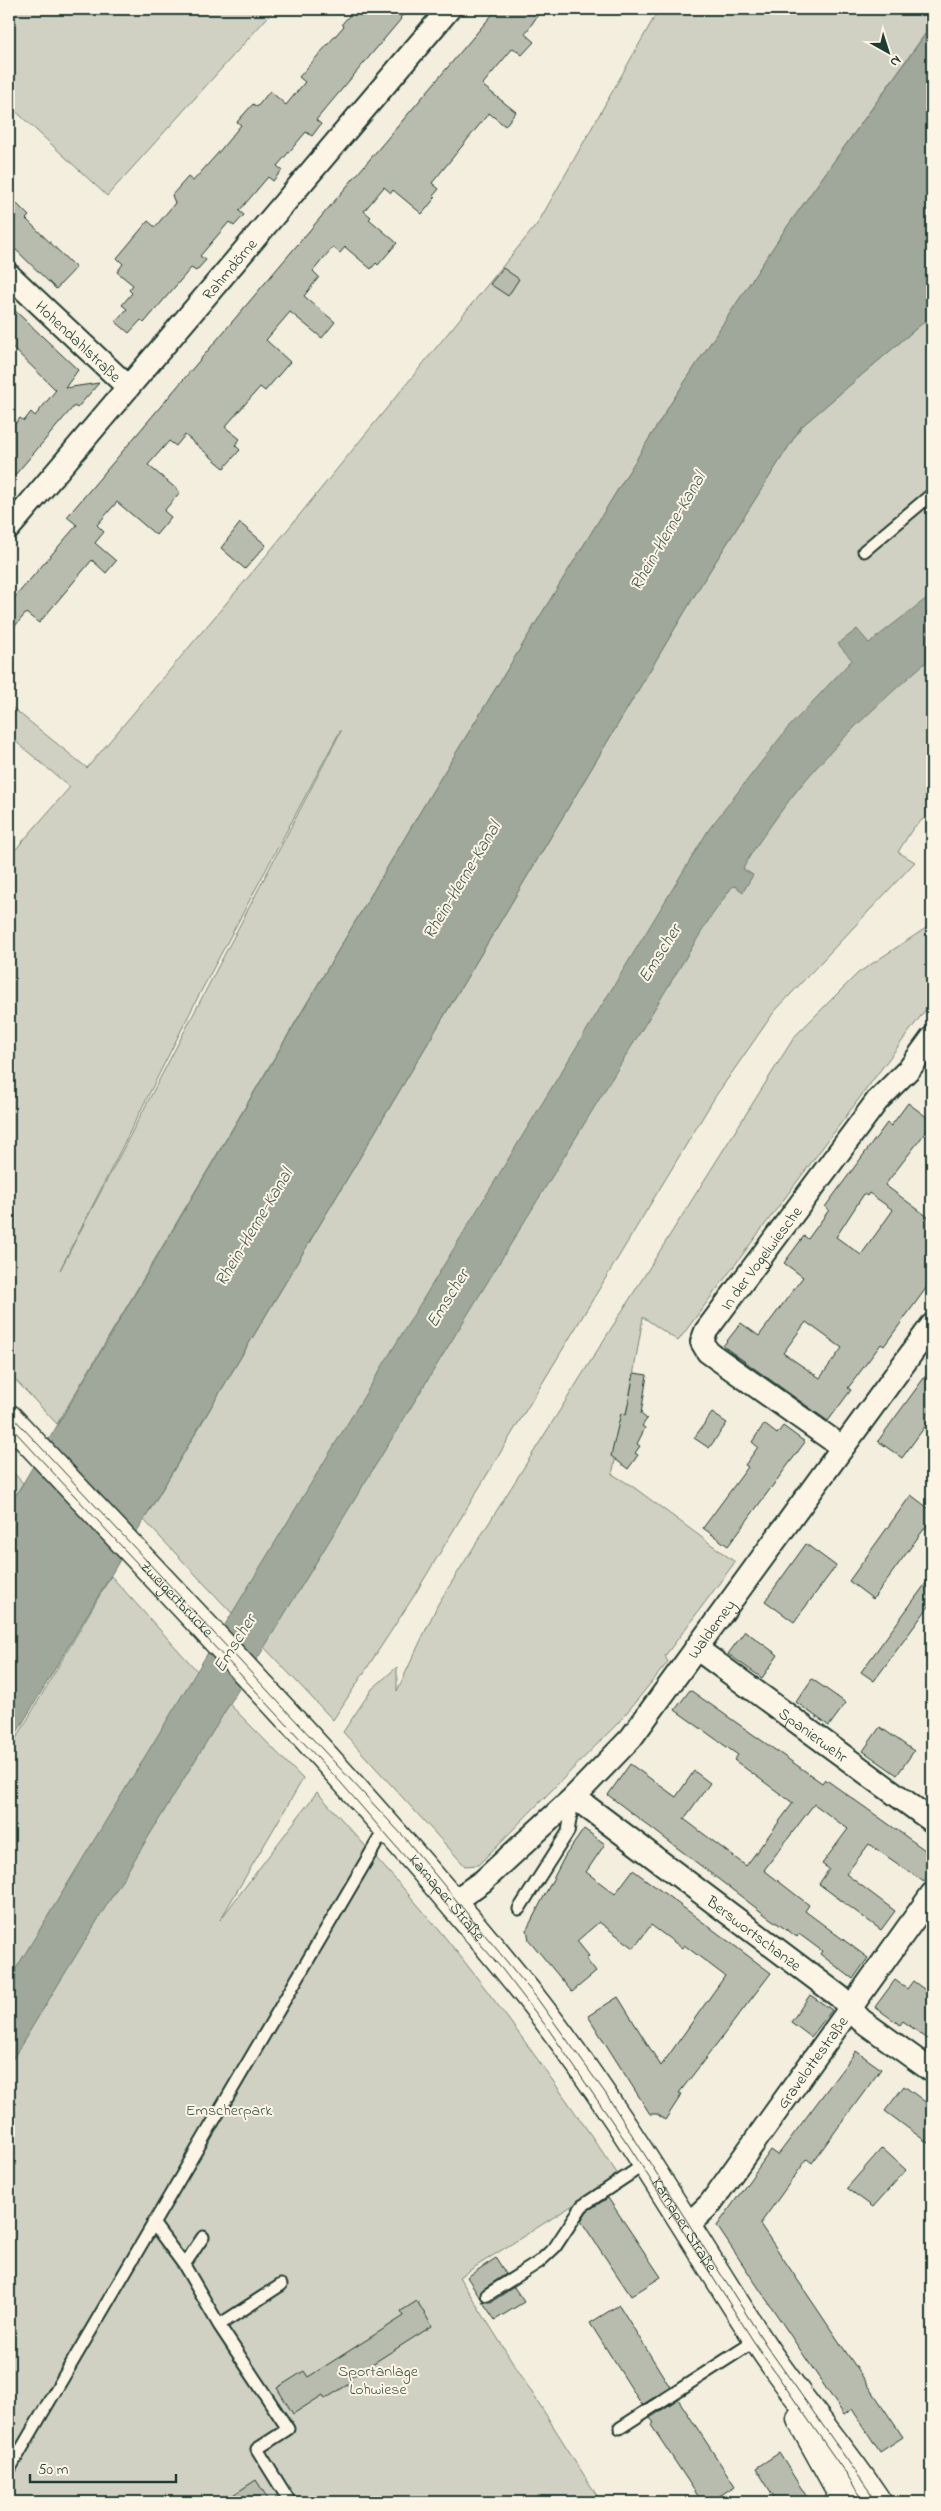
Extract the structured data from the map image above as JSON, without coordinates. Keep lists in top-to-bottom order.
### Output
{
  "streets": {
    "main road": ["Zweigertbrücke", "Karnaper Straße"],
    "street": [
      "Rahmdörne",
      "Hohendahlstraße",
      "In der Vogelwiesche",
      "Waldemey",
      "Spanierwehr",
      "Berswortschanze",
      "Gravelottestraße"
    ]
  },
  "crossings": [
    ["Rahmdörne", "Hohendahlstraße"],
    ["In der Vogelwiesche", "Waldemey"],
    ["Zweigertbrücke", "Karnaper Straße"],
    ["Waldemey", "Spanierwehr"],
    ["Waldemey", "Karnaper Straße"],
    ["Waldemey", "Berswortschanze"],
    ["Karnaper Straße", "Gravelottestraße"],
    ["Berswortschanze", "Gravelottestraße"]
  ],
  "water": ["Rhein-Herne-Kanal", "Emscher"],
  "parks": ["Emscherpark", "Sportanlage Lohwiese"],
  "scale_bar": "50 m",
  "north": "bottom right"
}
